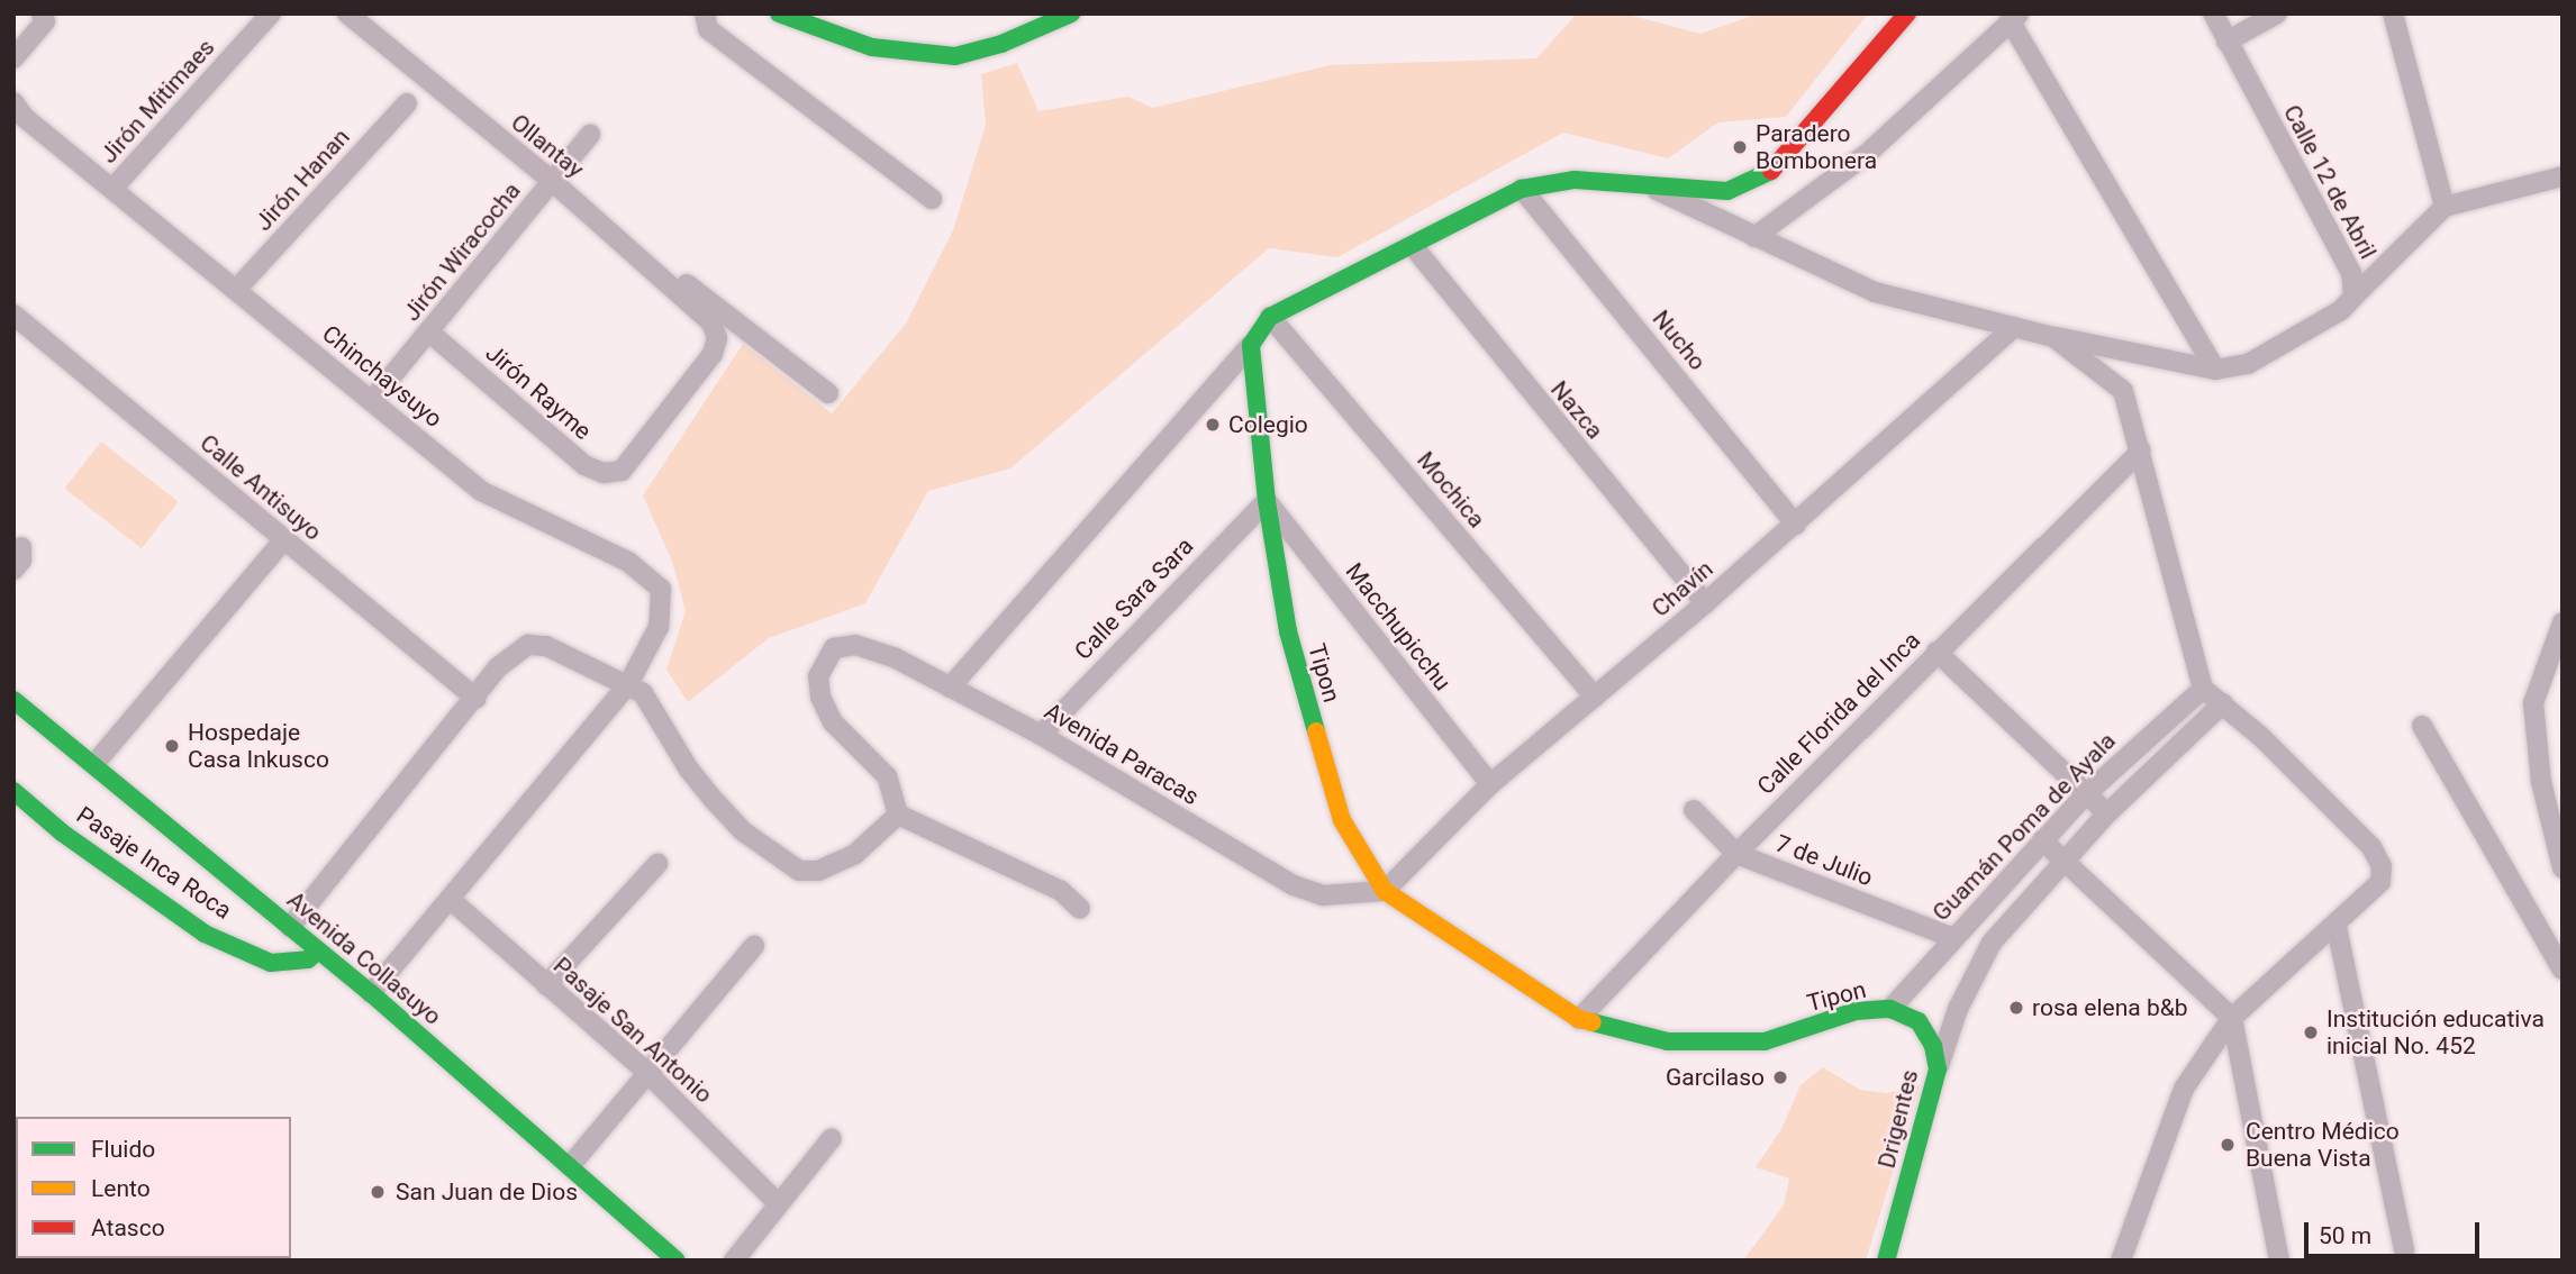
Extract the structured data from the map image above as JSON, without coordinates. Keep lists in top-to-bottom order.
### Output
{
  "streets": {
    "street": [
      "Jirón Mitimaes",
      "Ollantay",
      "Jirón Hanan",
      "Calle 12 de Abril",
      "Jirón Wiracocha",
      "Nucho",
      "Chinchaysuyo",
      "Jirón Rayme",
      "Nazca",
      "Calle Antisuyo",
      "Mochica",
      "Chavín",
      "Calle Sara Sara",
      "Macchupicchu",
      "Tipon",
      "Calle Florida del Inca",
      "Avenida Paracas",
      "Guamán Poma de Ayala",
      "7 de Julio",
      "Pasaje Inca Roca",
      "Avenida Collasuyo",
      "Pasaje San Antonio",
      "Drigentes"
    ]
  },
  "crossings": [
    ["Jirón Mitimaes", "Chinchaysuyo"],
    ["Ollantay", "Jirón Wiracocha"],
    ["Ollantay", "Jirón Rayme"],
    ["Jirón Hanan", "Chinchaysuyo"],
    ["Calle 12 de Abril", "Chavín"],
    ["Calle 12 de Abril", "Calle Florida del Inca"],
    ["Calle 12 de Abril", "Guamán Poma de Ayala"],
    ["Jirón Wiracocha", "Chinchaysuyo"],
    ["Jirón Wiracocha", "Jirón Rayme"],
    ["Nucho", "Chavín"],
    ["Nazca", "Chavín"],
    ["Mochica", "Chavín"],
    ["Chavín", "Macchupicchu"],
    ["Chavín", "Tipon"],
    ["Chavín", "Avenida Paracas"],
    ["Calle Sara Sara", "Macchupicchu"],
    ["Calle Sara Sara", "Tipon"],
    ["Calle Sara Sara", "Avenida Paracas"],
    ["Macchupicchu", "Tipon"],
    ["Tipon", "Calle Florida del Inca"],
    ["Tipon", "Avenida Paracas"],
    ["Tipon", "Guamán Poma de Ayala"],
    ["Tipon", "Drigentes"],
    ["Calle Florida del Inca", "7 de Julio"],
    ["Guamán Poma de Ayala", "7 de Julio"],
    ["Guamán Poma de Ayala", "Drigentes"],
    ["Pasaje Inca Roca", "Avenida Collasuyo"]
  ],
  "places": [
    "Paradero Bombonera",
    "Colegio",
    "Hospedaje Casa Inkusco",
    "rosa elena b&b",
    "Institución educativa inicial No. 452",
    "Garcilaso",
    "Centro Médico Buena Vista",
    "San Juan de Dios"
  ],
  "legend": ["Fluido", "Lento", "Atasco"],
  "scale_bar": "50 m"
}
